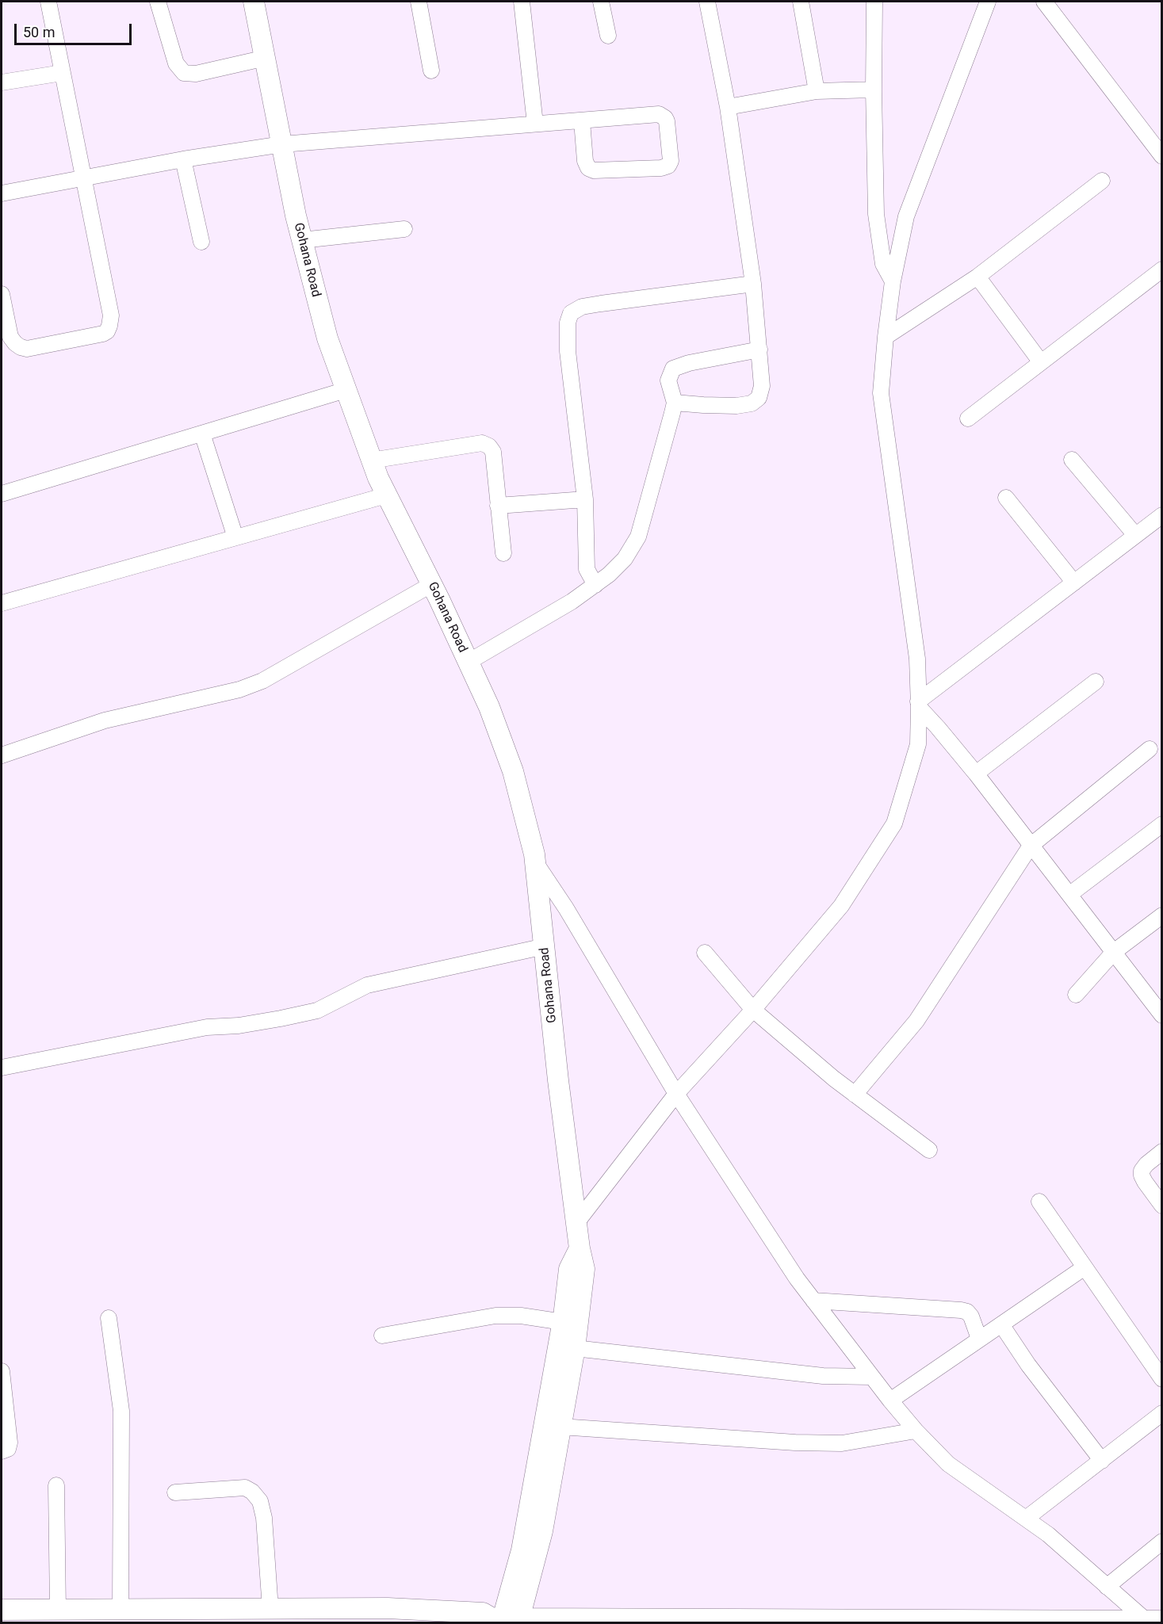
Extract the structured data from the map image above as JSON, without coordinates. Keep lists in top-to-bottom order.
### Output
{
  "streets": {
    "main road": ["Gohana Road"]
  },
  "scale_bar": "50 m"
}
